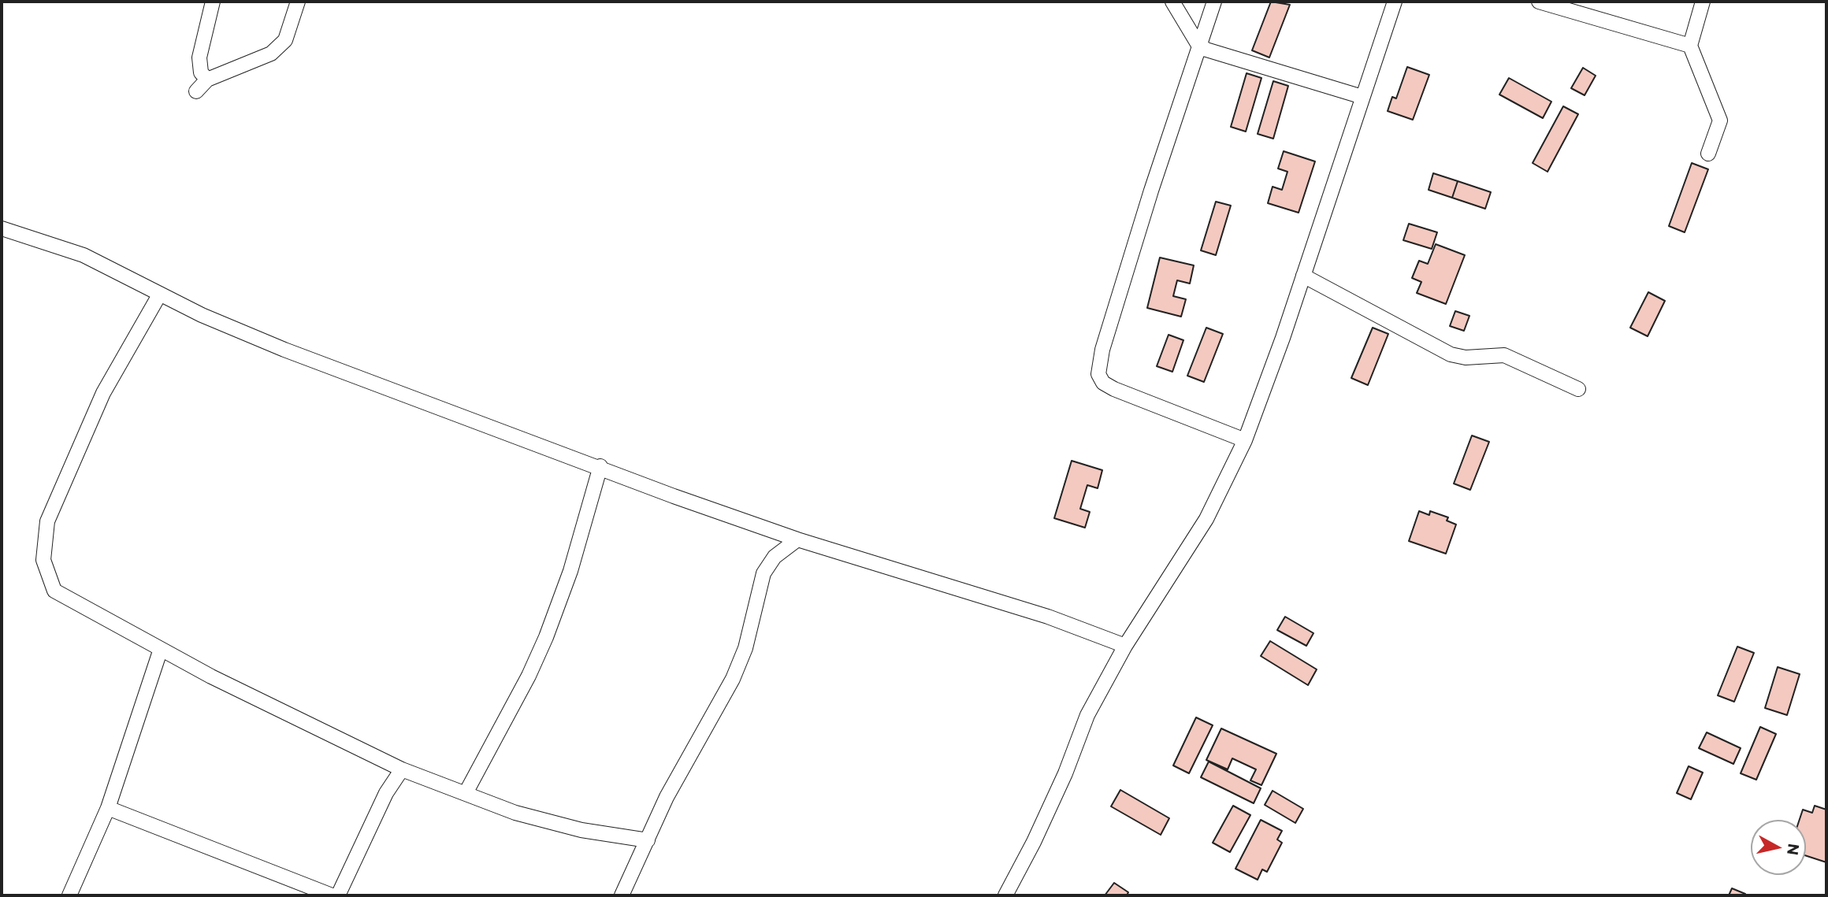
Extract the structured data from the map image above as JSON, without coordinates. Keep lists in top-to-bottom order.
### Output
{
  "north": "right"
}
